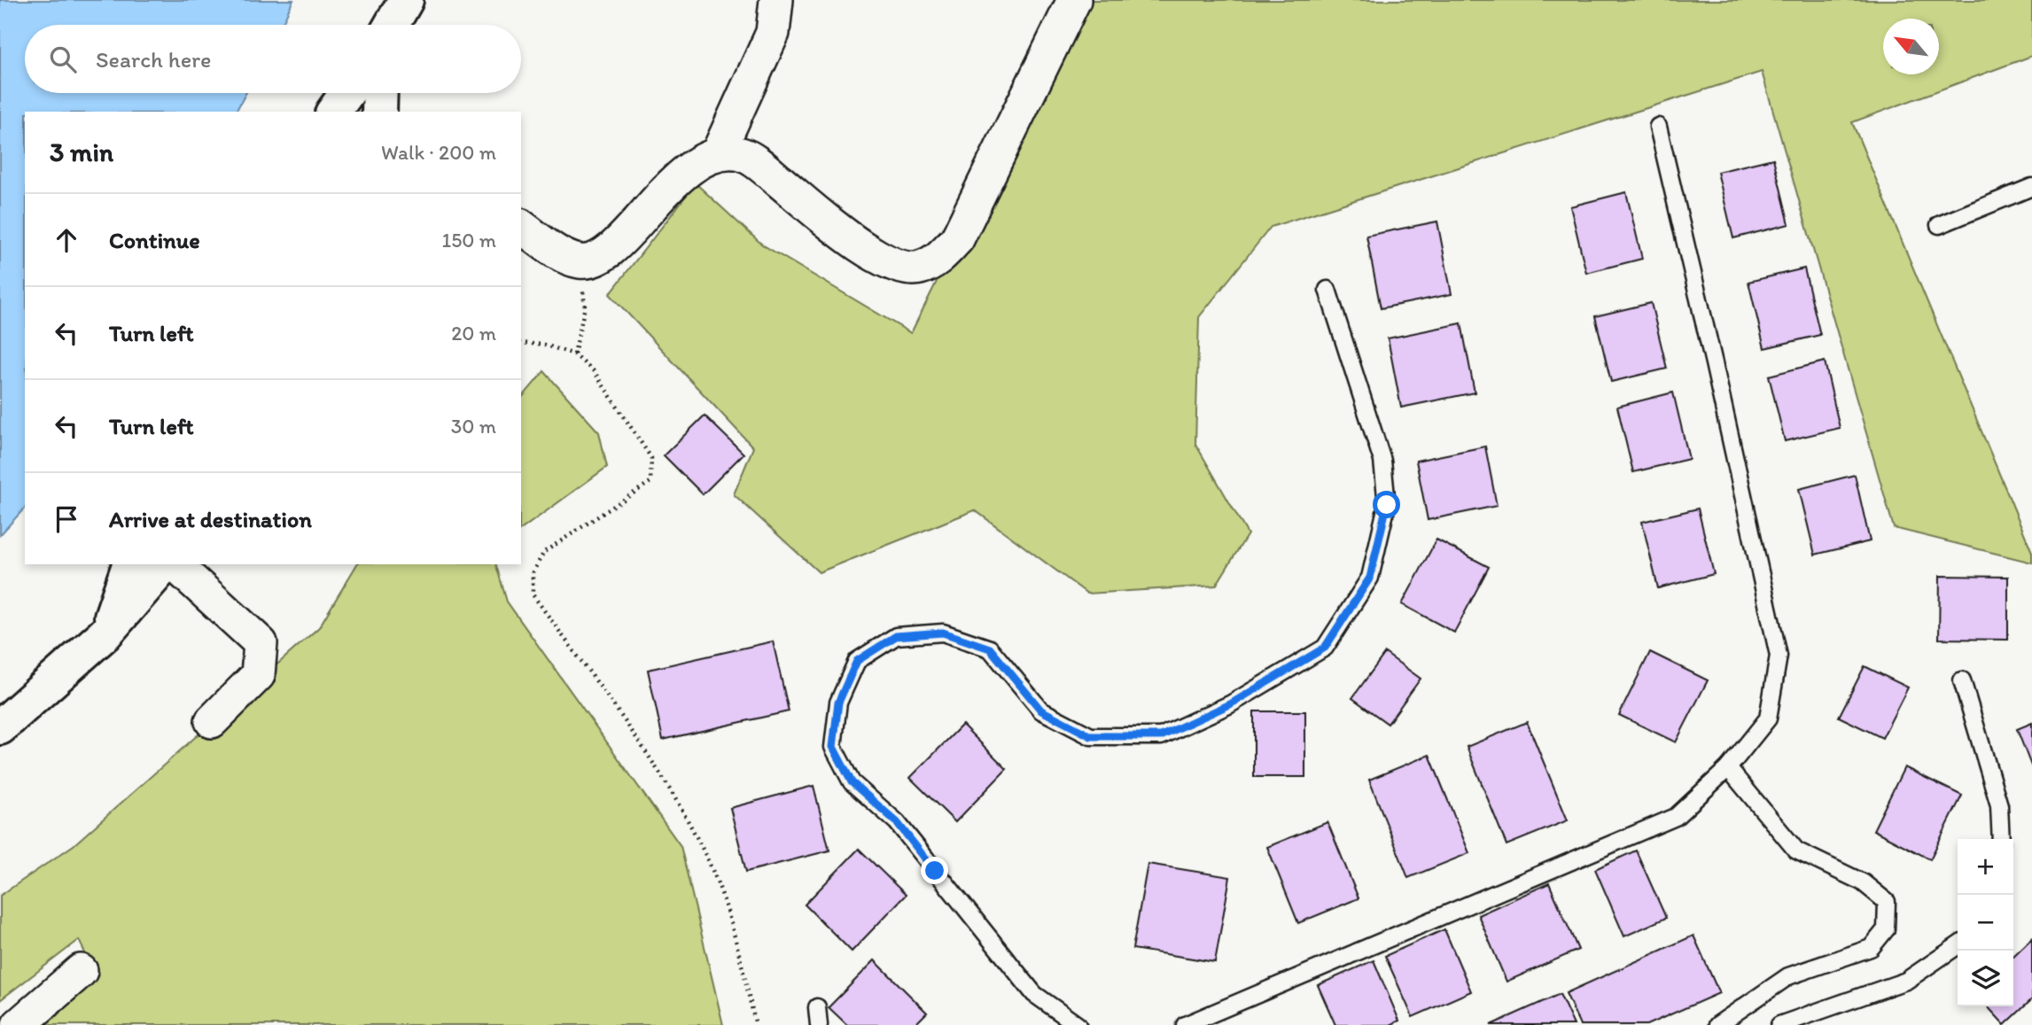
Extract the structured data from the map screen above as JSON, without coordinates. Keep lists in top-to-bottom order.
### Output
{
  "north": "top left",
  "page": {
    "search": "Search here",
    "heading": ["3 min", "Walk · 200 m"],
    "list": [
      ["Continue", "150 m"],
      ["Turn left", "20 m"],
      ["Turn left", "30 m"],
      "Arrive at destination"
    ],
    "map_buttons": ["+", "−"]
  }
}
